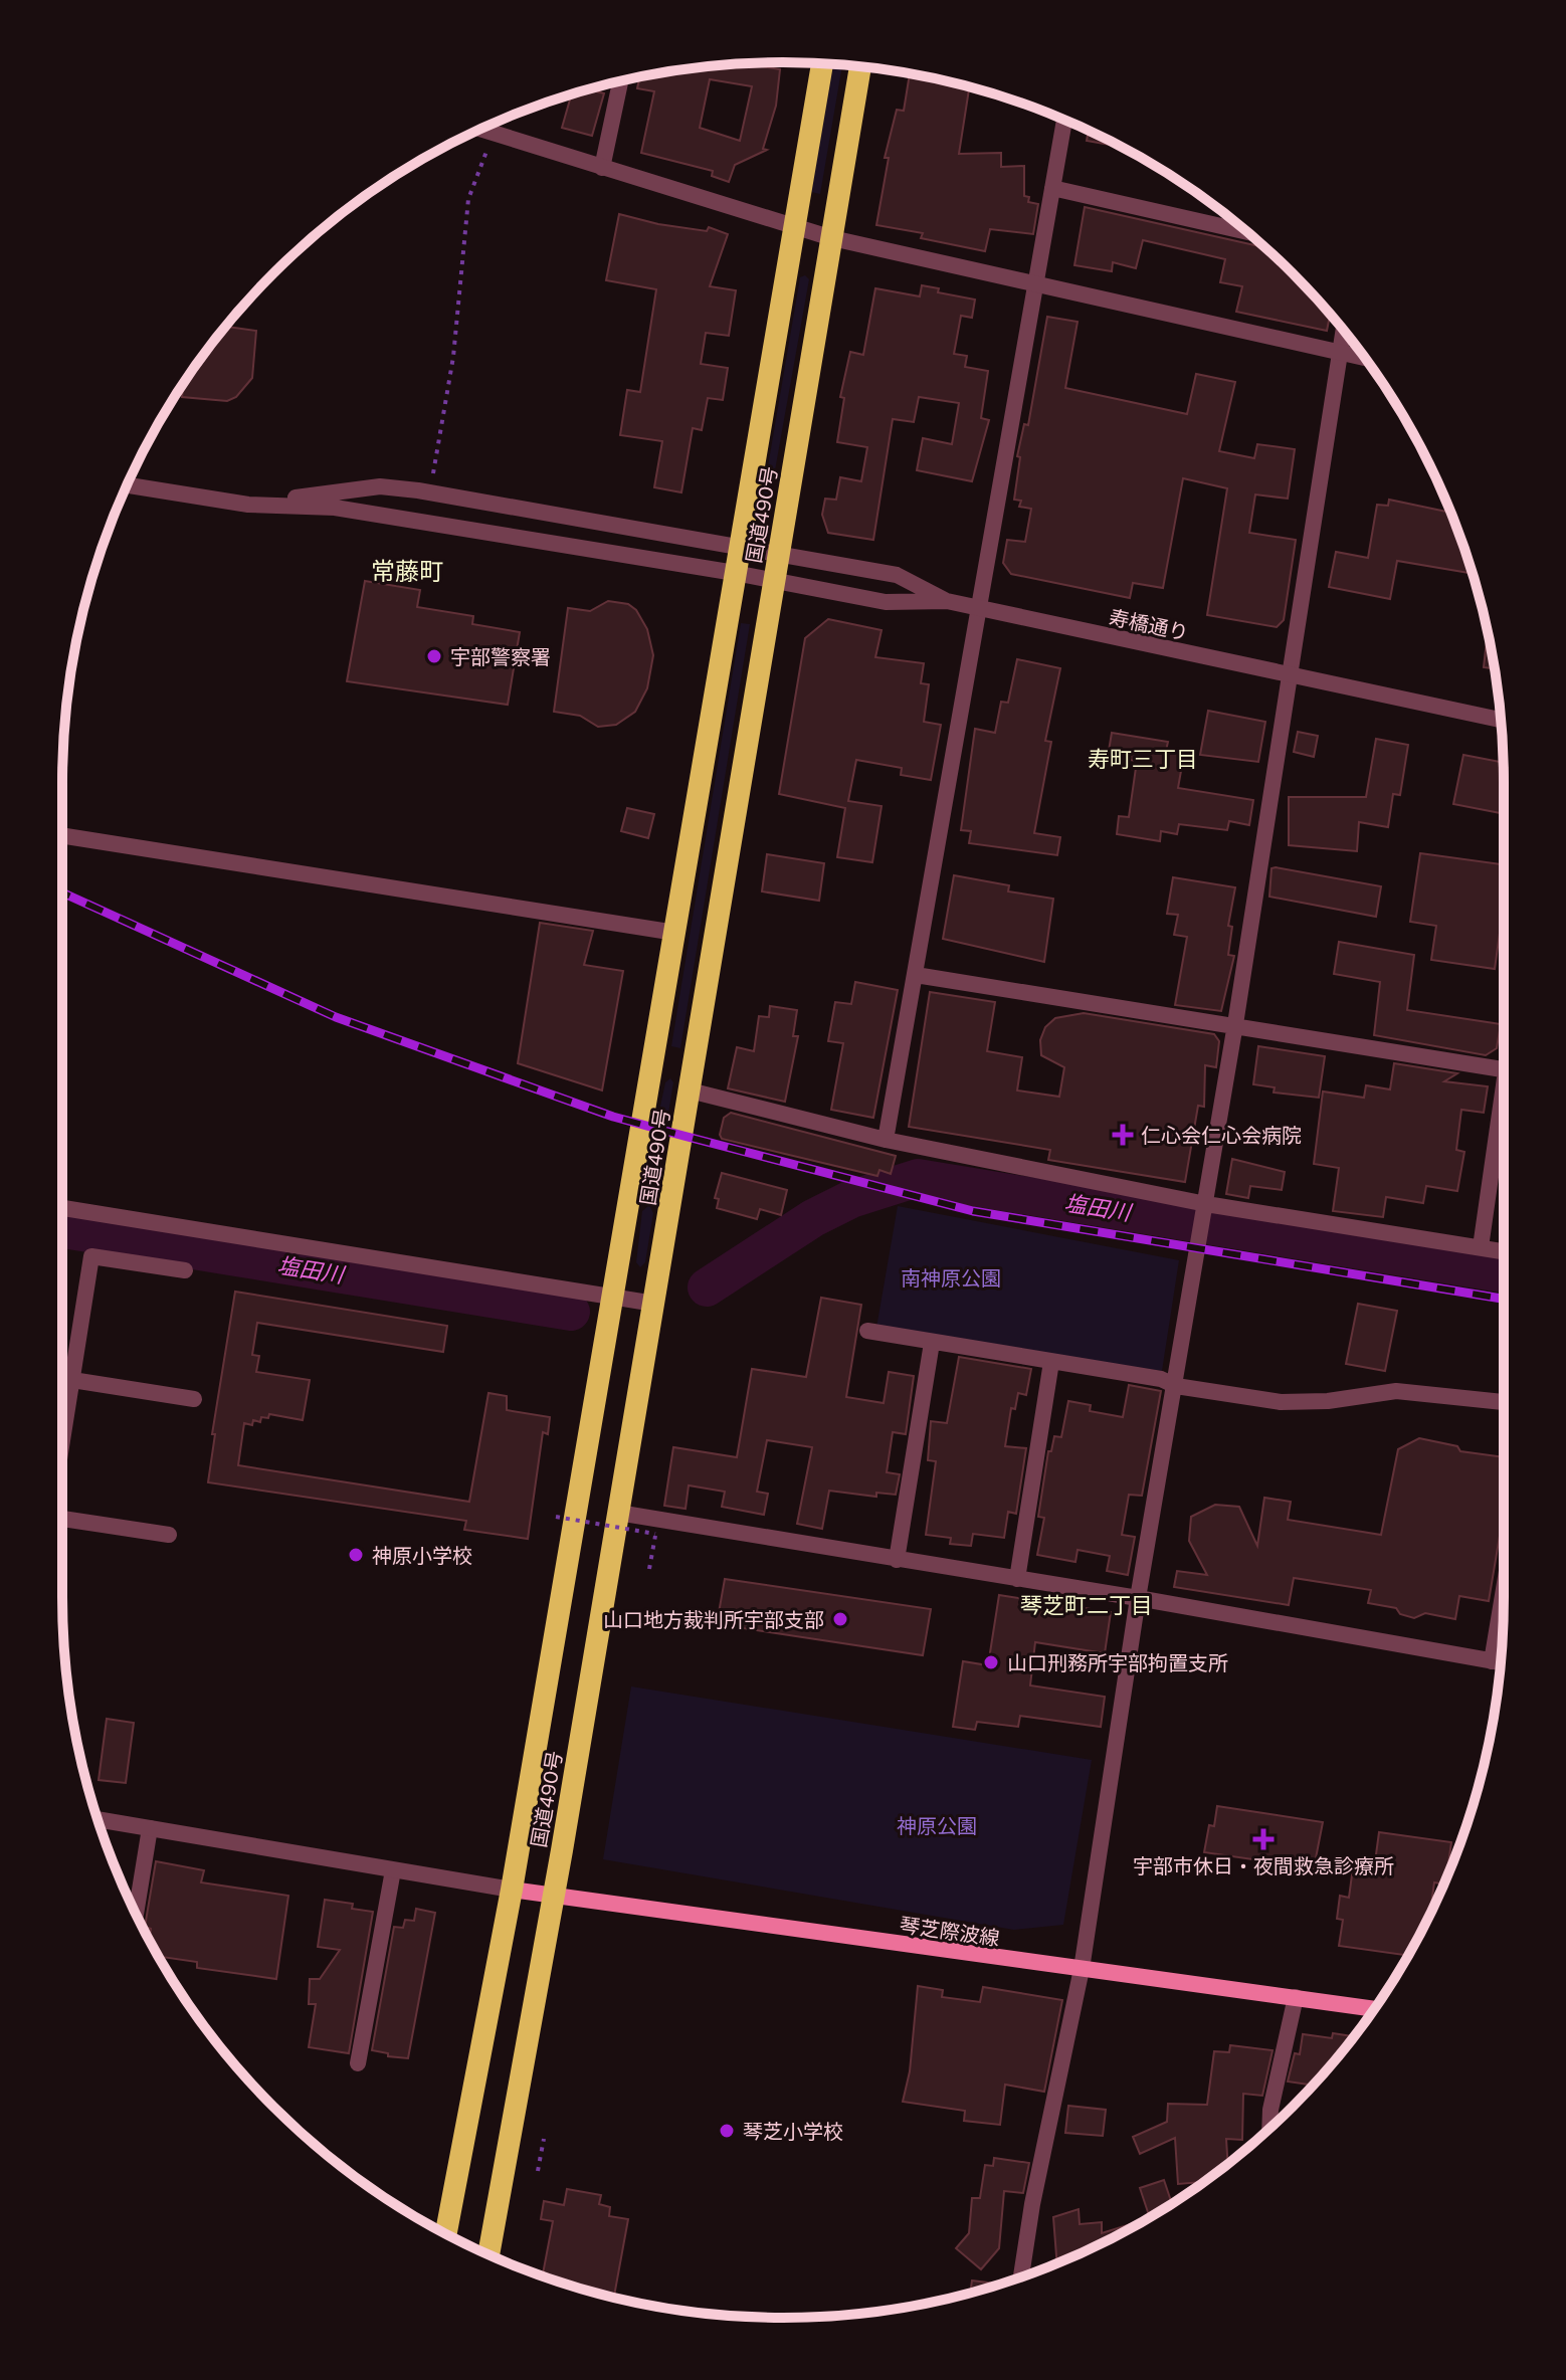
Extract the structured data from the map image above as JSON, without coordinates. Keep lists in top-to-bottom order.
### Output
{
  "streets": {
    "highway": ["国道490号"],
    "main road": ["琴芝際波線"],
    "street": ["寿橋通り"]
  },
  "crossings": [
    ["国道490号", "寿橋通り"],
    ["国道490号", "琴芝際波線"]
  ],
  "districts": ["常藤町", "寿町三丁目", "琴芝町二丁目"],
  "water": ["塩田川"],
  "parks": ["南神原公園", "神原公園"],
  "places": {
    "other": [
      "宇部警察署",
      "神原小学校",
      "山口地方裁判所宇部支部",
      "山口刑務所宇部拘置支所",
      "琴芝小学校"
    ],
    "health": ["仁心会仁心会病院", "宇部市休日・夜間救急診療所"]
  }
}
